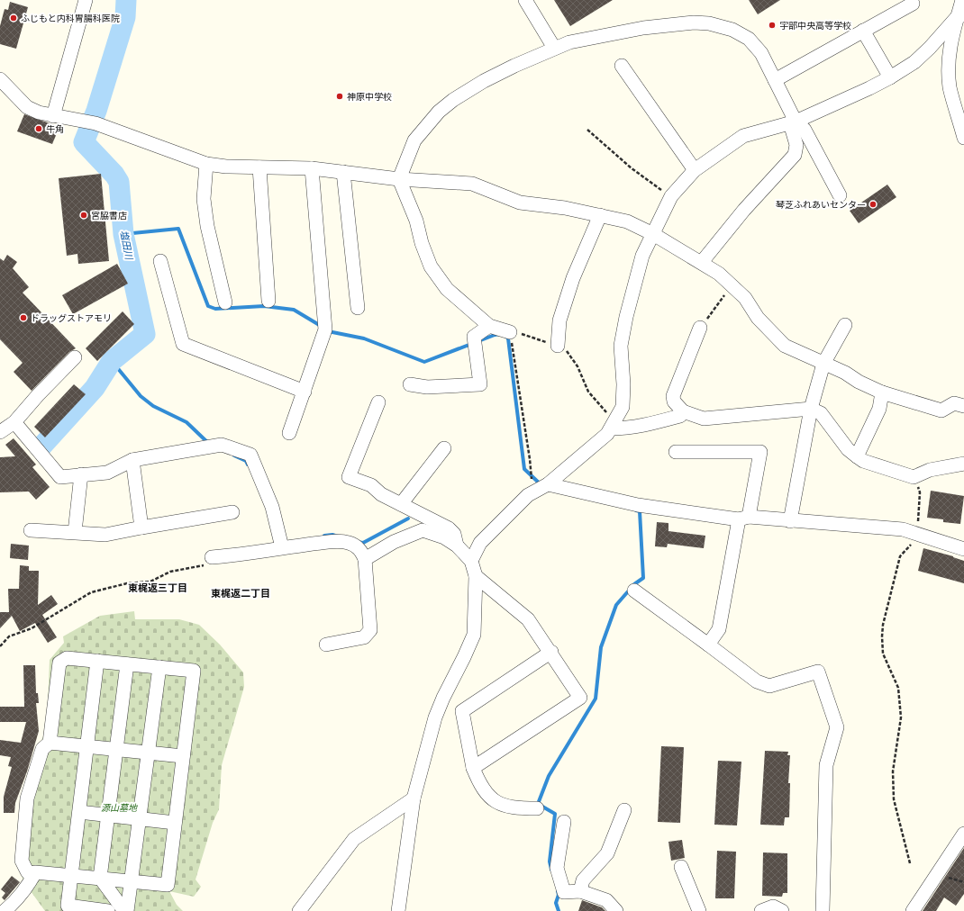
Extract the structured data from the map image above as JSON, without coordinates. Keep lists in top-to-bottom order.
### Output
{
  "districts": ["東梶返三丁目", "東梶返二丁目"],
  "water": ["塩田川"],
  "parks": ["源山墓地"],
  "places": [
    "ふじもと内科胃腸科医院",
    "宇部中央高等学校",
    "神原中学校",
    "牛角",
    "琴芝ふれあいセンター",
    "宮脇書店",
    "ドラッグストアモリ"
  ]
}
